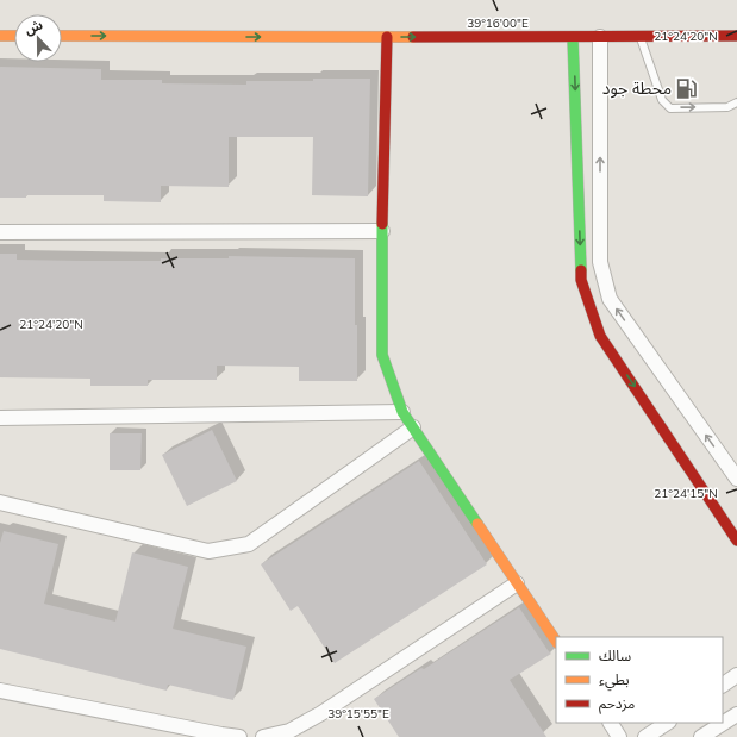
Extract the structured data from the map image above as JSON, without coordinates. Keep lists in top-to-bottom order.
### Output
{
  "places": {
    "fuel station": ["محطة جود"]
  },
  "legend": ["سالك", "بطيء", "مزدحم"],
  "north": "top",
  "coordinates": [
    "39°16'00\"E",
    "21°24'20\"N",
    "21°24'15\"N",
    "39°15'55\"E"
  ]
}
